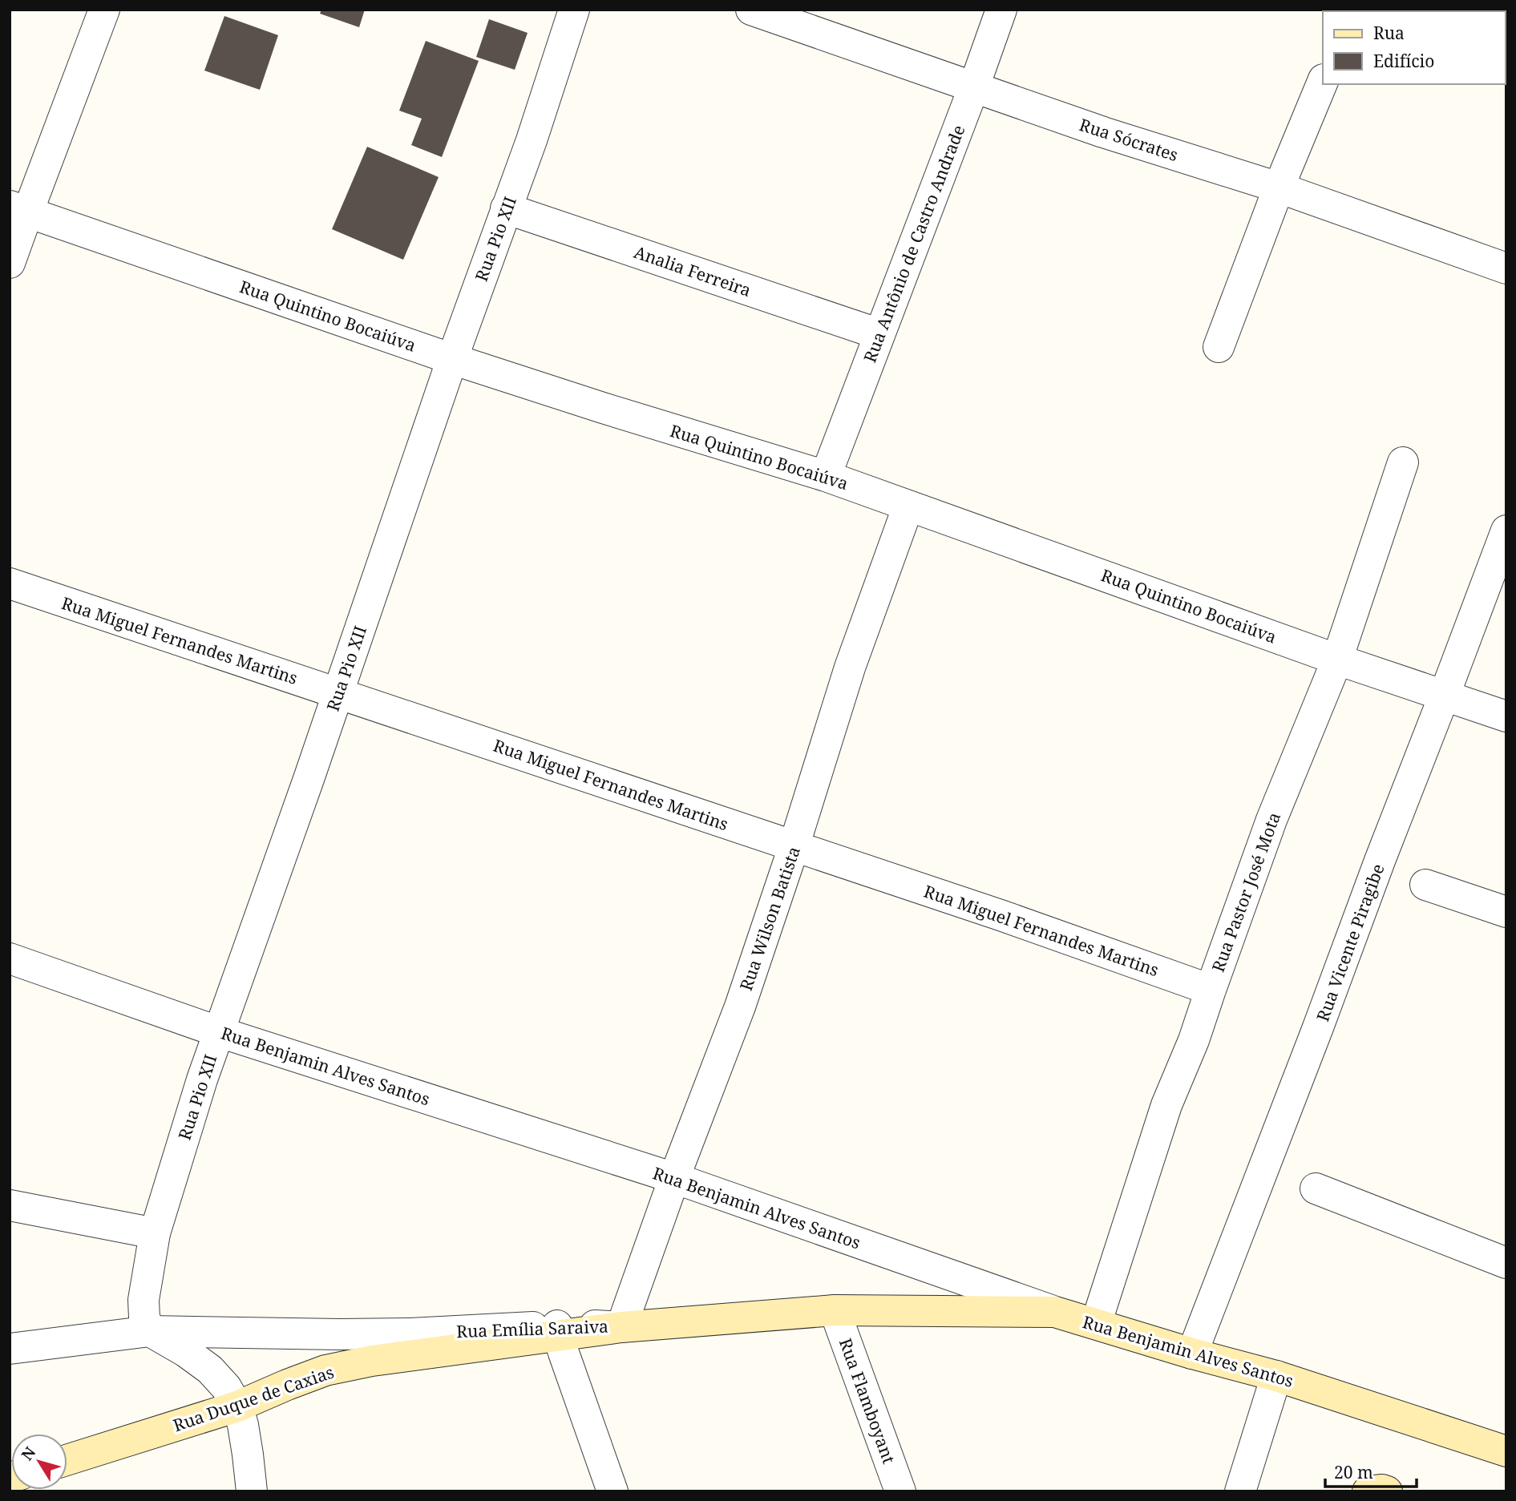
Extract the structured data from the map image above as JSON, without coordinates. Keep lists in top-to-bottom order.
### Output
{
  "streets": {
    "main road": ["Rua Benjamin Alves Santos", "Rua Emília Saraiva", "Rua Duque de Caxias"],
    "street": [
      "Rua Sócrates",
      "Rua Pio XII",
      "Rua Antônio de Castro Andrade",
      "Analia Ferreira",
      "Rua Quintino Bocaiúva",
      "Rua Miguel Fernandes Martins",
      "Rua Pastor José Mota",
      "Rua Wilson Batista",
      "Rua Vicente Piragibe",
      "Rua Flamboyant"
    ]
  },
  "crossings": [
    ["Rua Sócrates", "Rua Antônio de Castro Andrade"],
    ["Rua Pio XII", "Analia Ferreira"],
    ["Rua Pio XII", "Rua Quintino Bocaiúva"],
    ["Rua Pio XII", "Rua Miguel Fernandes Martins"],
    ["Rua Pio XII", "Rua Benjamin Alves Santos"],
    ["Rua Pio XII", "Rua Emília Saraiva"],
    ["Rua Antônio de Castro Andrade", "Analia Ferreira"],
    ["Rua Antônio de Castro Andrade", "Rua Quintino Bocaiúva"],
    ["Rua Quintino Bocaiúva", "Rua Pastor José Mota"],
    ["Rua Quintino Bocaiúva", "Rua Wilson Batista"],
    ["Rua Quintino Bocaiúva", "Rua Vicente Piragibe"],
    ["Rua Miguel Fernandes Martins", "Rua Pastor José Mota"],
    ["Rua Miguel Fernandes Martins", "Rua Wilson Batista"],
    ["Rua Pastor José Mota", "Rua Benjamin Alves Santos"],
    ["Rua Wilson Batista", "Rua Benjamin Alves Santos"],
    ["Rua Wilson Batista", "Rua Emília Saraiva"],
    ["Rua Wilson Batista", "Rua Duque de Caxias"],
    ["Rua Vicente Piragibe", "Rua Benjamin Alves Santos"],
    ["Rua Benjamin Alves Santos", "Rua Emília Saraiva"],
    ["Rua Emília Saraiva", "Rua Duque de Caxias"],
    ["Rua Emília Saraiva", "Rua Flamboyant"]
  ],
  "legend": ["Rua", "Edifício"],
  "scale_bar": "20 m",
  "north": "top left"
}
